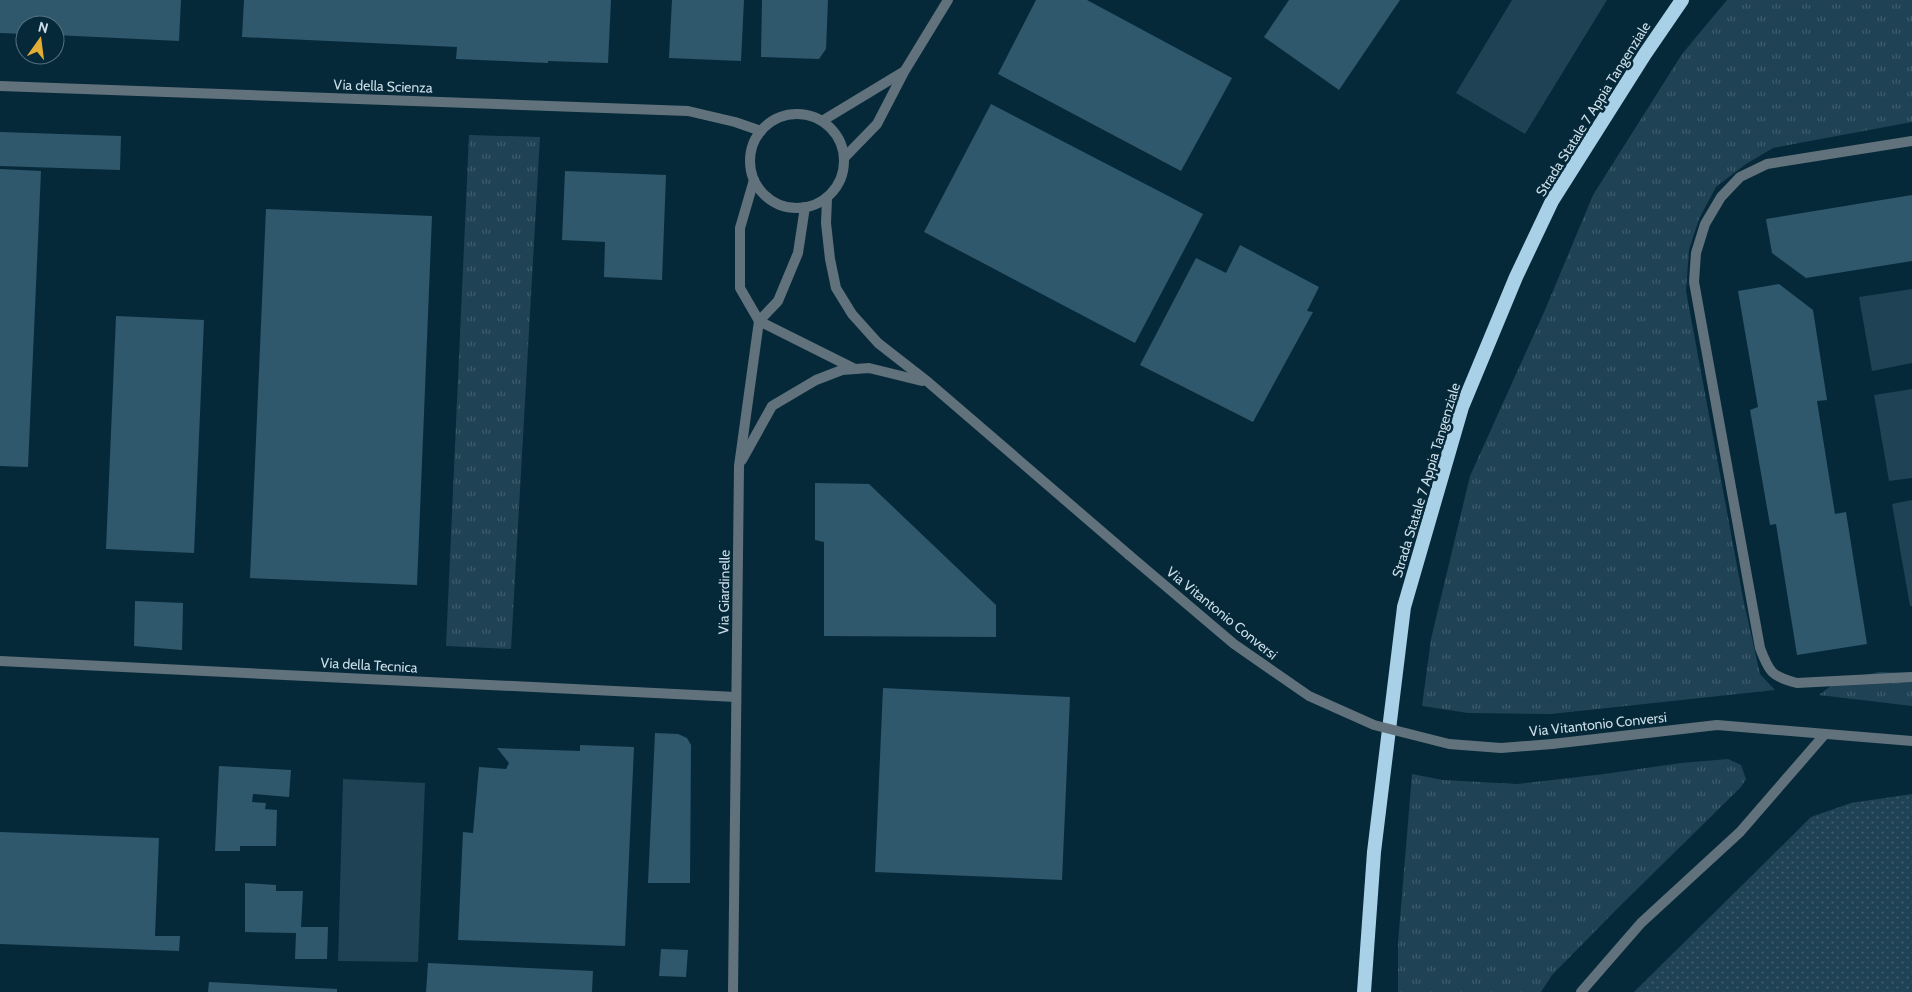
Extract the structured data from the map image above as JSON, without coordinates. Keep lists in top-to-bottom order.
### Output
{
  "streets": {
    "highway": ["Strada Statale 7 Appia Tangenziale"],
    "street": [
      "Via della Scienza",
      "Via Giardinelle",
      "Via Vitantonio Conversi",
      "Via della Tecnica"
    ]
  },
  "crossings": [
    ["Via della Scienza", "Via Vitantonio Conversi"],
    ["Via Giardinelle", "Via Vitantonio Conversi"],
    ["Via Giardinelle", "Via della Tecnica"]
  ],
  "north": "top"
}
